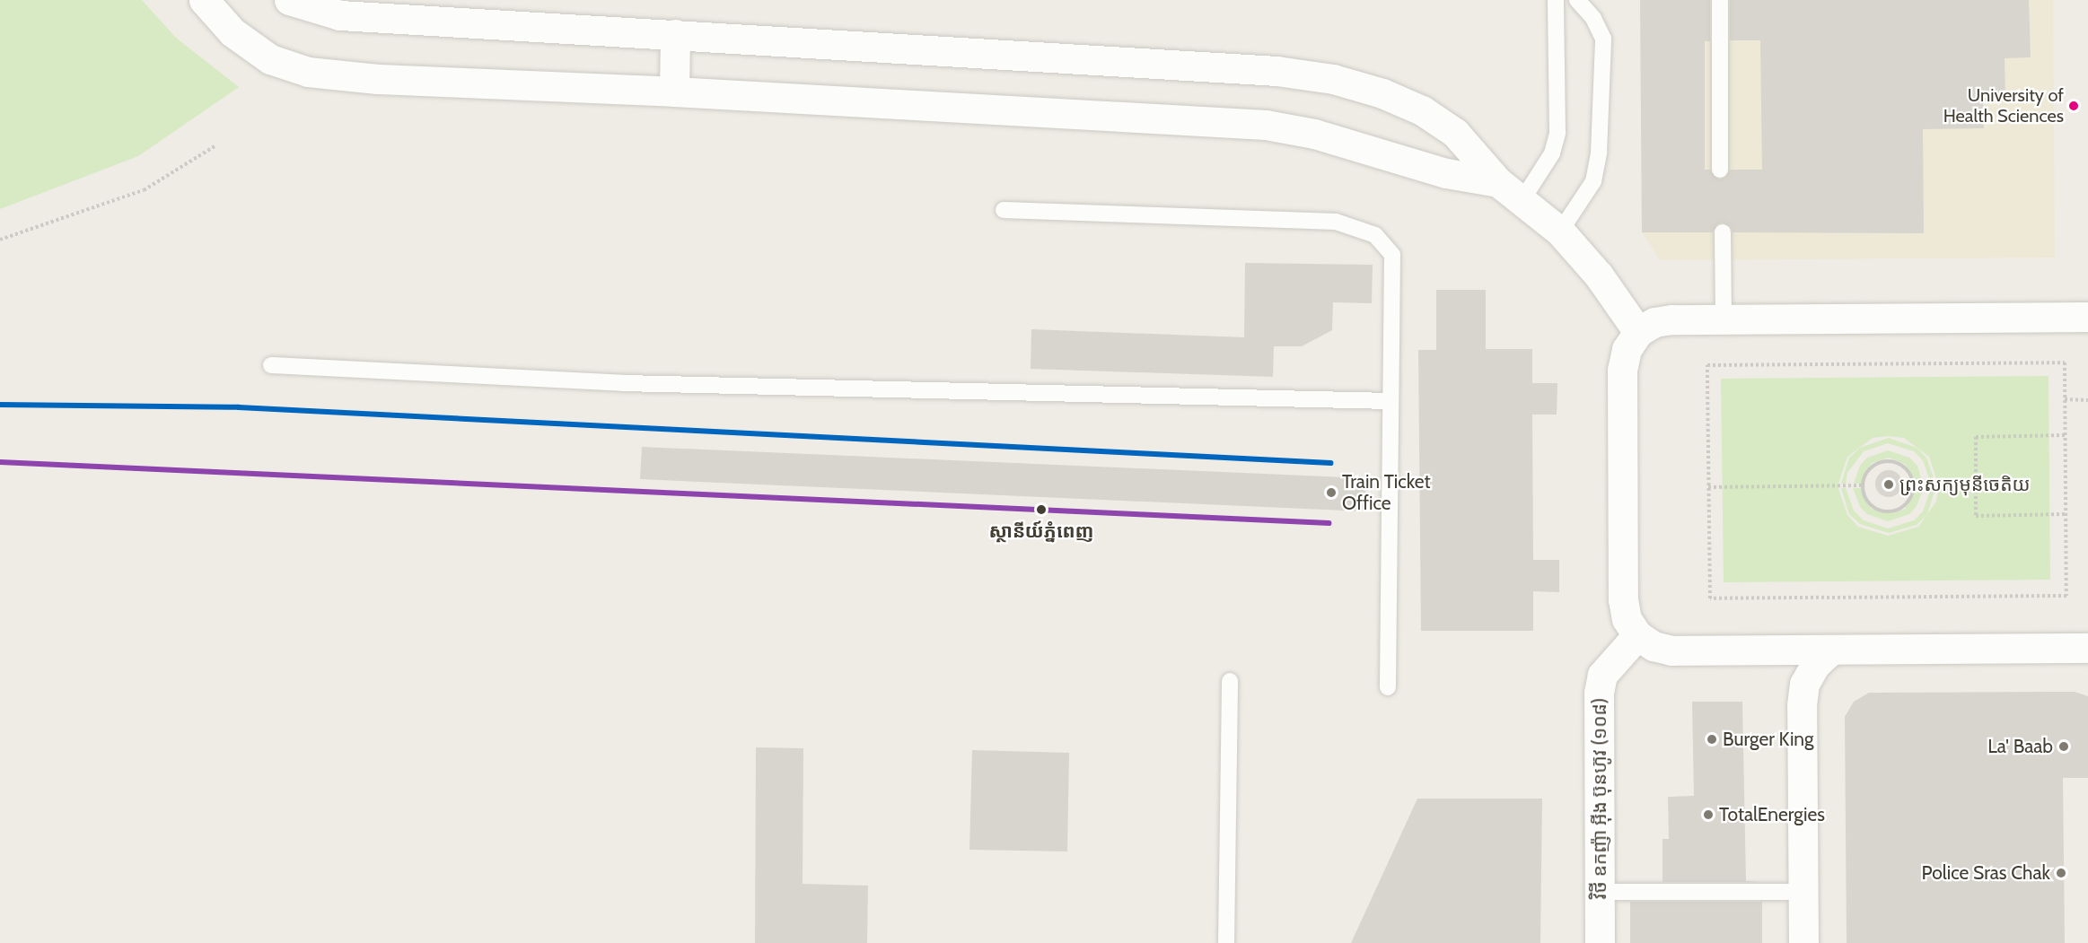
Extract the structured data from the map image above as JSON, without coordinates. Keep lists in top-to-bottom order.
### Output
{
  "streets": {
    "street": ["វិថី ឧកញ៉ា អ៊ីង ប៊ុនហ៊ូវ (១០៨)"]
  },
  "places": [
    "University of Health Sciences",
    "ព្រះសក្យមុនីចេតិយ",
    "Train Ticket Office",
    "ស្ថានីយ៍ភ្នំពេញ",
    "Burger King",
    "La' Baab",
    "TotalEnergies",
    "Police Sras Chak"
  ]
}
